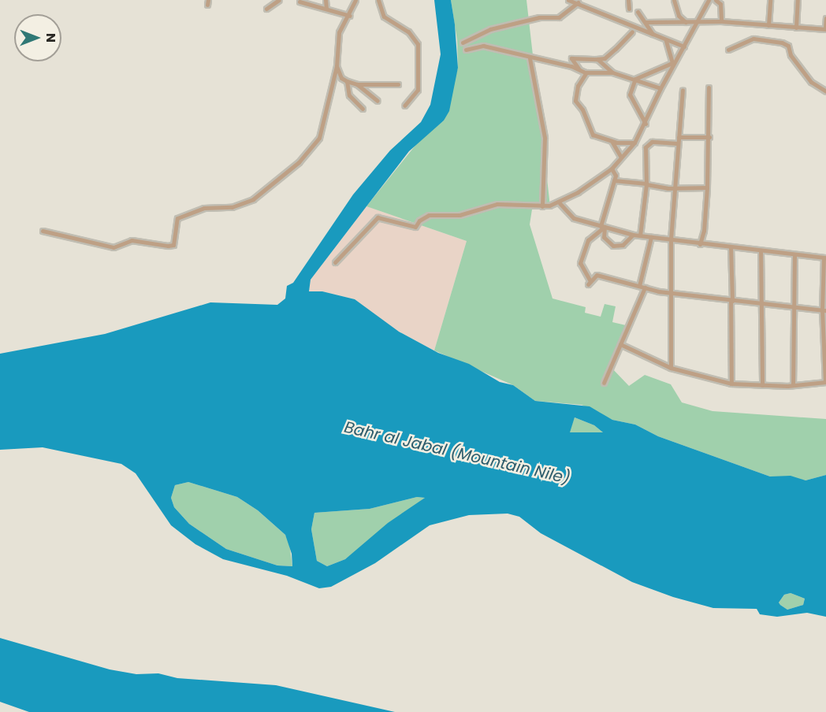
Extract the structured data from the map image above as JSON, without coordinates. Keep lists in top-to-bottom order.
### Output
{
  "water": ["Bahr al Jabal (Mountain Nile)"],
  "north": "right"
}
